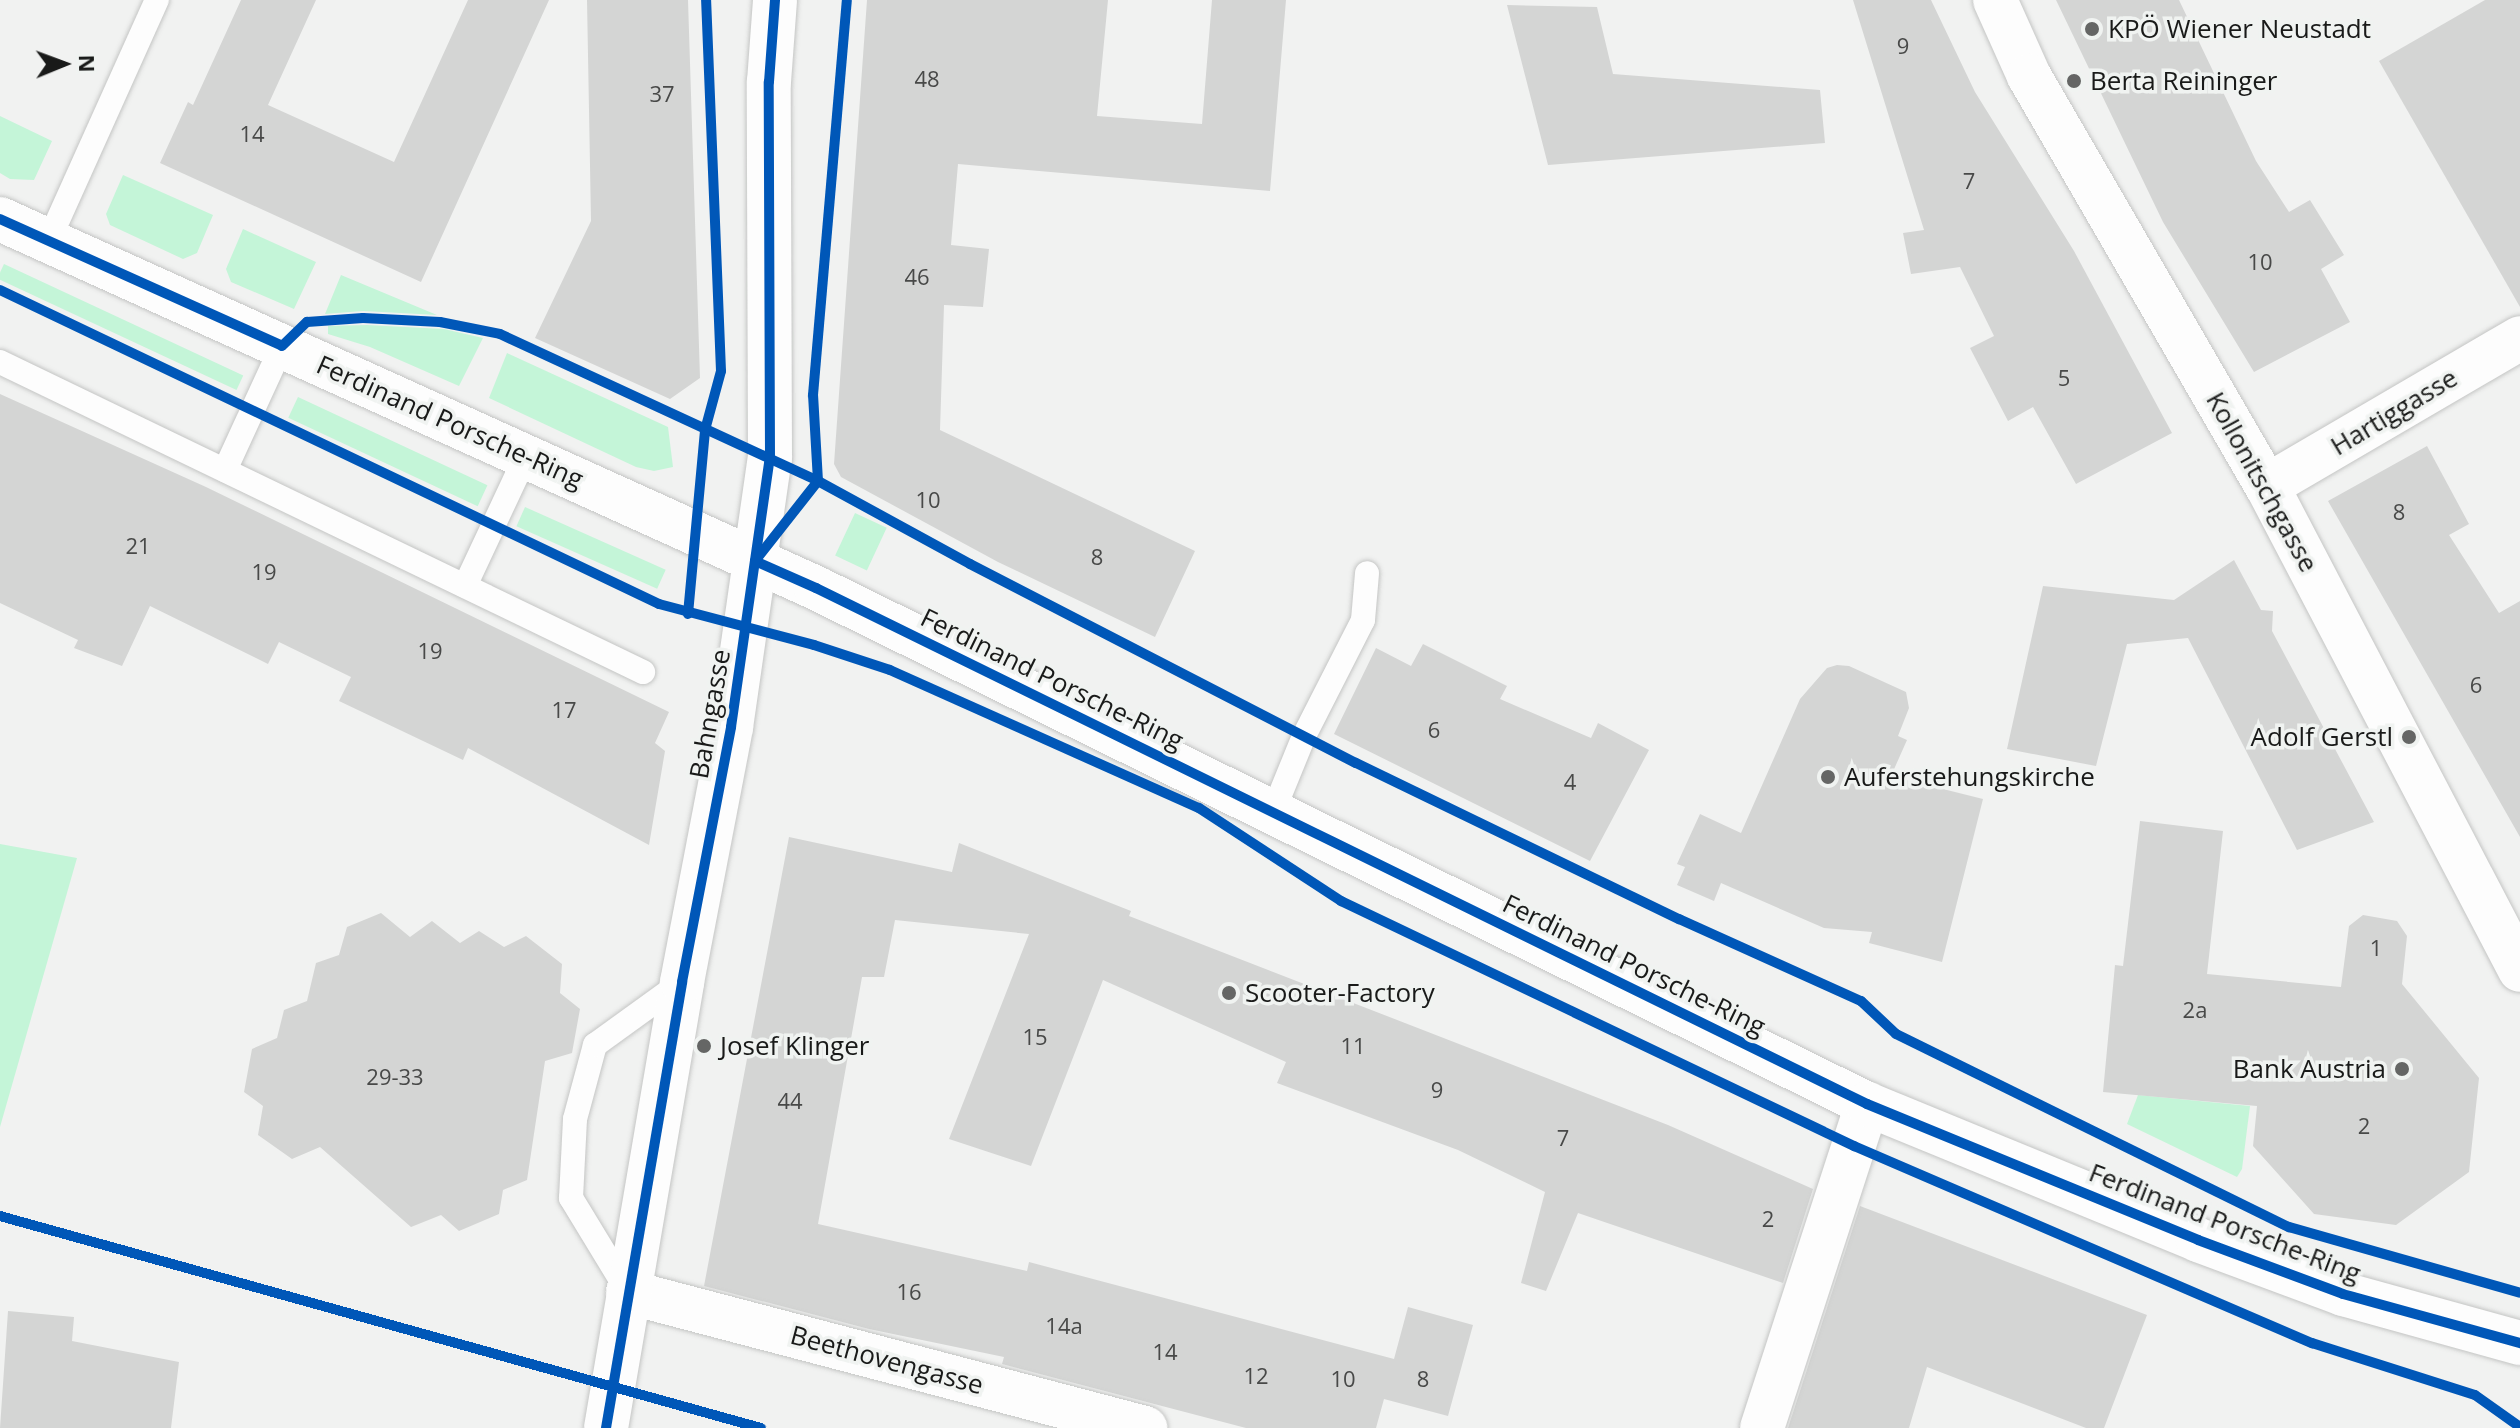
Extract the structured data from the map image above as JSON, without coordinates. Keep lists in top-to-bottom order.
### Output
{
  "streets": {
    "street": [
      "Hartiggasse",
      "Ferdinand Porsche-Ring",
      "Kollonitschgasse",
      "Bahngasse",
      "Beethovengasse"
    ]
  },
  "crossings": [
    ["Hartiggasse", "Kollonitschgasse"],
    ["Ferdinand Porsche-Ring", "Bahngasse"],
    ["Bahngasse", "Beethovengasse"]
  ],
  "places": [
    "KPÖ Wiener Neustadt",
    "Berta Reininger",
    "Adolf Gerstl",
    "Auferstehungskirche",
    "Scooter-Factory",
    "Josef Klinger",
    "Bank Austria"
  ],
  "house_numbers": [
    "9",
    "48",
    "37",
    "14",
    "7",
    "10",
    "46",
    "5",
    "10",
    "8",
    "21",
    "8",
    "19",
    "19",
    "6",
    "17",
    "6",
    "4",
    "1",
    "2a",
    "15",
    "11",
    "29-33",
    "9",
    "44",
    "2",
    "7",
    "2",
    "16",
    "14a",
    "14",
    "12",
    "10",
    "8"
  ],
  "north": "right"
}
